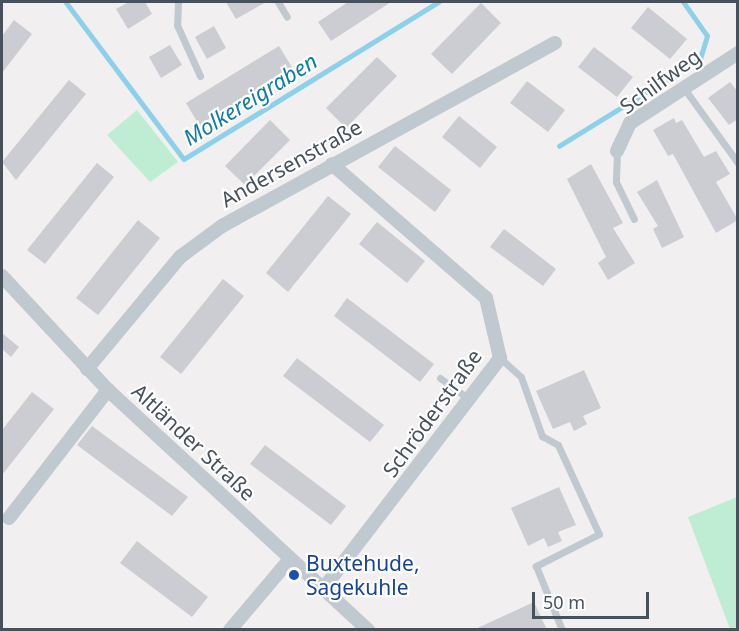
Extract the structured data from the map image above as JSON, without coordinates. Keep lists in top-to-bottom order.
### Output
{
  "streets": {
    "street": [
      "Schilfweg",
      "Andersenstraße",
      "Schröderstraße",
      "Altländer Straße"
    ]
  },
  "crossings": [
    ["Andersenstraße", "Schröderstraße"],
    ["Andersenstraße", "Altländer Straße"],
    ["Schröderstraße", "Altländer Straße"]
  ],
  "water": ["Molkereigraben"],
  "places": ["Buxtehude, Sagekuhle"],
  "scale_bar": "50 m"
}
